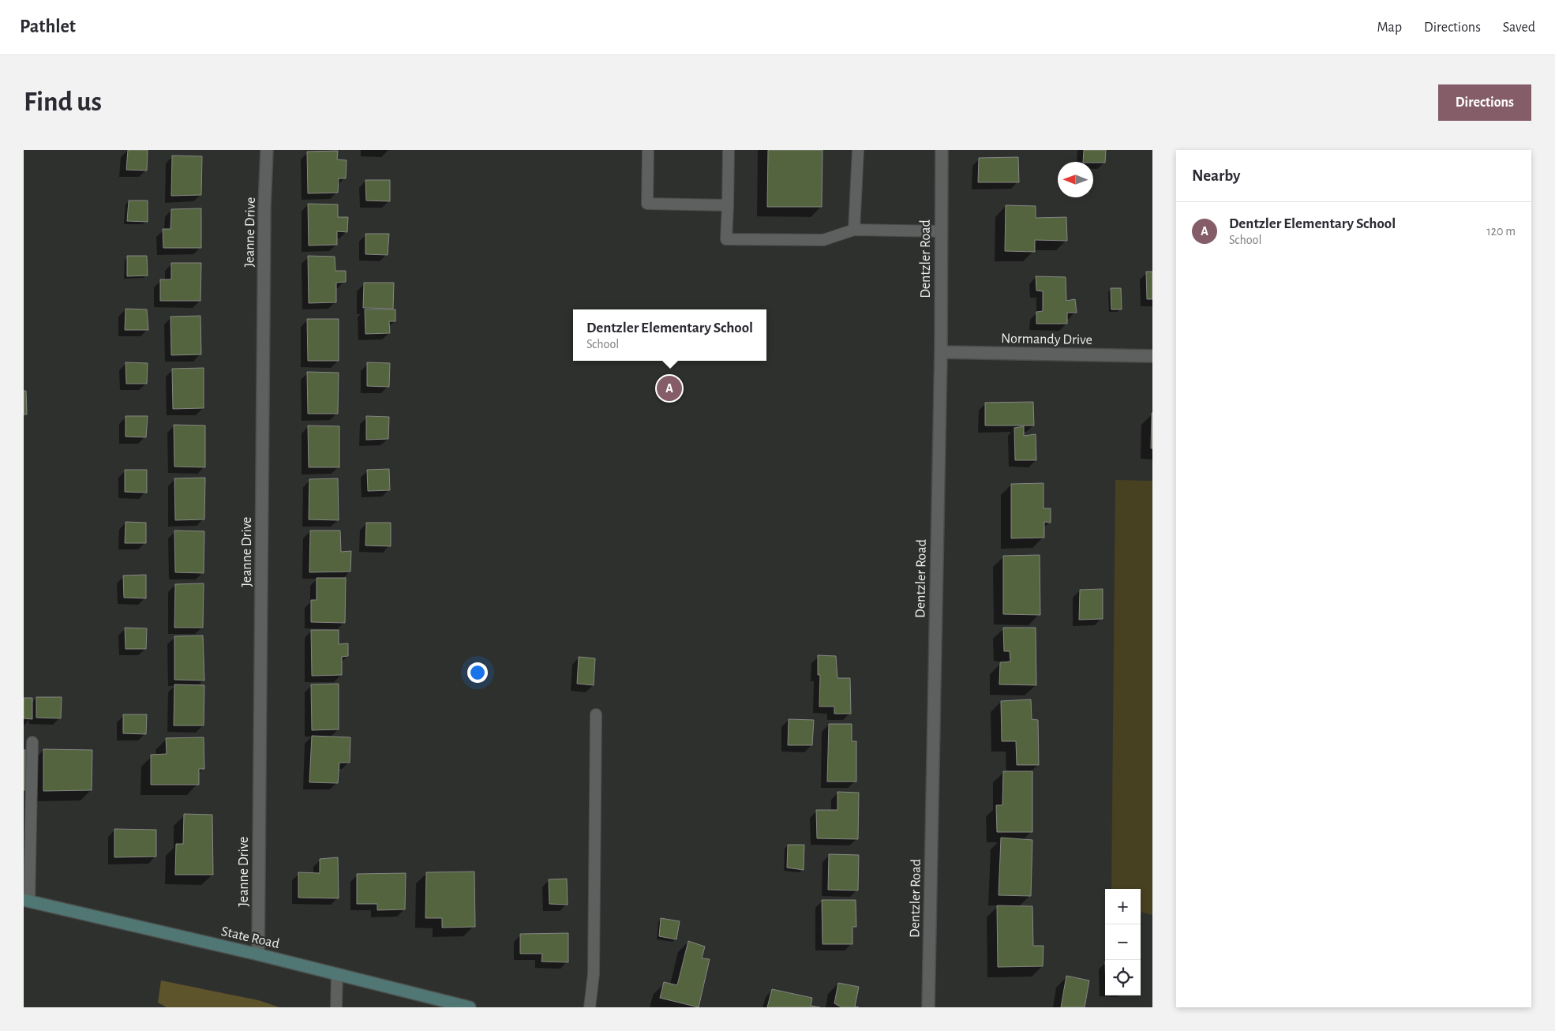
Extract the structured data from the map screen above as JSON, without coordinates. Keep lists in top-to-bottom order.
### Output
{
  "streets": {
    "main road": ["State Road"],
    "street": ["Jeanne Drive", "Dentzler Road", "Normandy Drive"]
  },
  "crossings": [
    ["Jeanne Drive", "State Road"],
    ["Dentzler Road", "Normandy Drive"]
  ],
  "north": "left",
  "page": {
    "header": "Pathlet",
    "nav": ["Map", "Directions", "Saved"],
    "buttons": "Directions",
    "title": "Find us",
    "heading": "Nearby",
    "list": [
      {
        "mark": "A",
        "name": "Dentzler Elementary School",
        "note": "School",
        "value": "120 m"
      }
    ],
    "popup": ["Dentzler Elementary School", "School"],
    "pins": "A",
    "map_buttons": ["+", "−"]
  }
}
